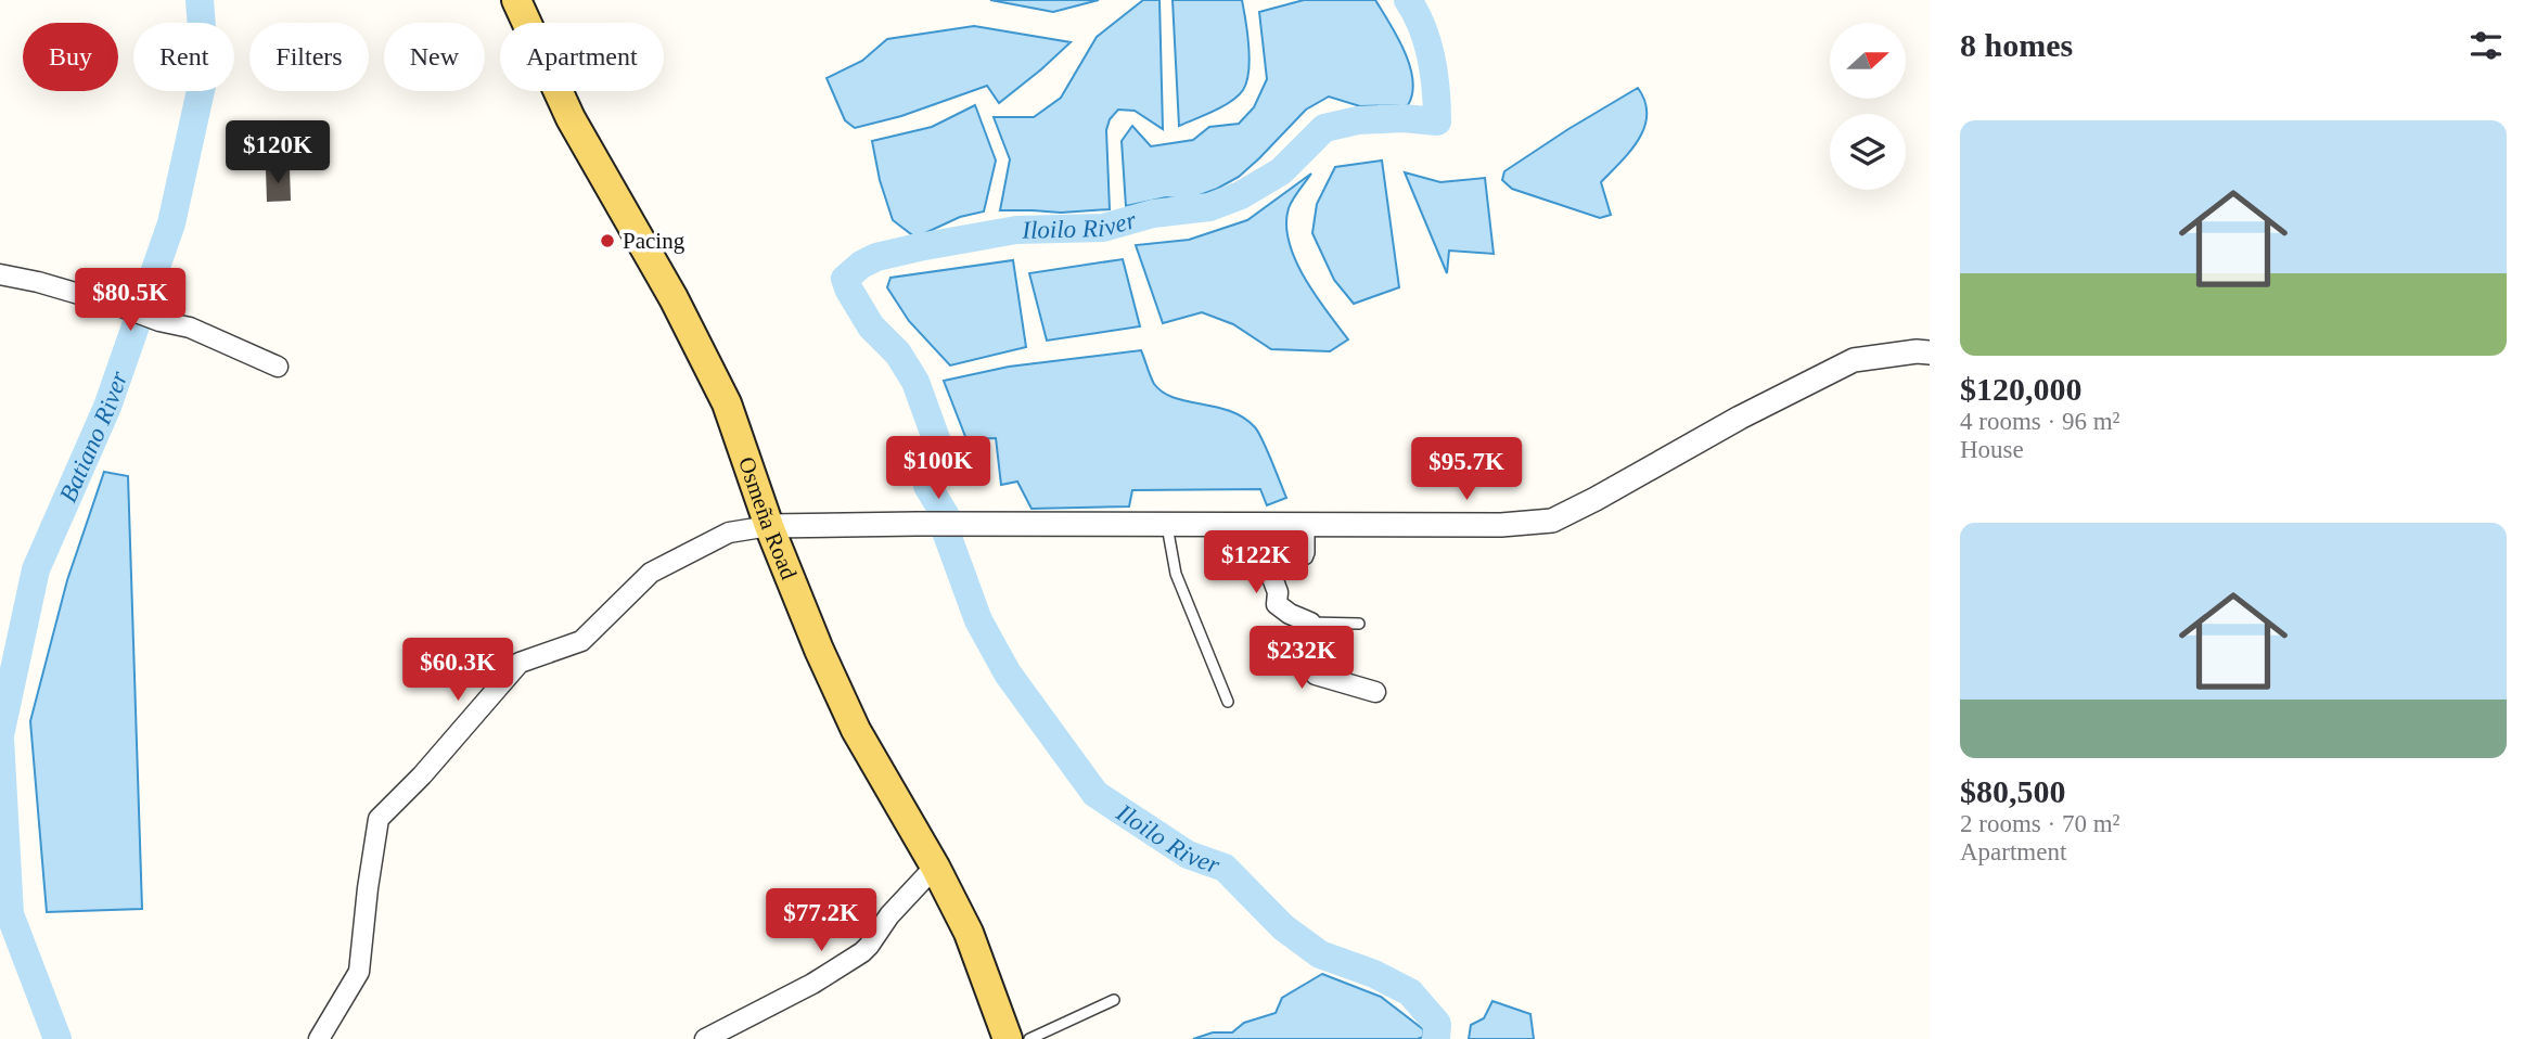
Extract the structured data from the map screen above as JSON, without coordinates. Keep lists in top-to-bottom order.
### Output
{
  "streets": {
    "main road": ["Osmeña Road"]
  },
  "water": ["Iloilo River", "Batiano River"],
  "places": ["Pacing"],
  "north": "right",
  "page": {
    "heading": "8 homes",
    "chip": [
      "Buy",
      "Rent",
      "Filters",
      "New",
      "Apartment"
    ],
    "list": [
      {
        "name": "$120,000",
        "note": "4 rooms · 96 m² · House"
      },
      {
        "name": "$80,500",
        "note": "2 rooms · 70 m² · Apartment"
      }
    ],
    "price": [
      "$120K",
      "$80.5K",
      "$100K",
      "$95.7K",
      "$122K",
      "$232K",
      "$60.3K",
      "$77.2K"
    ]
  }
}
